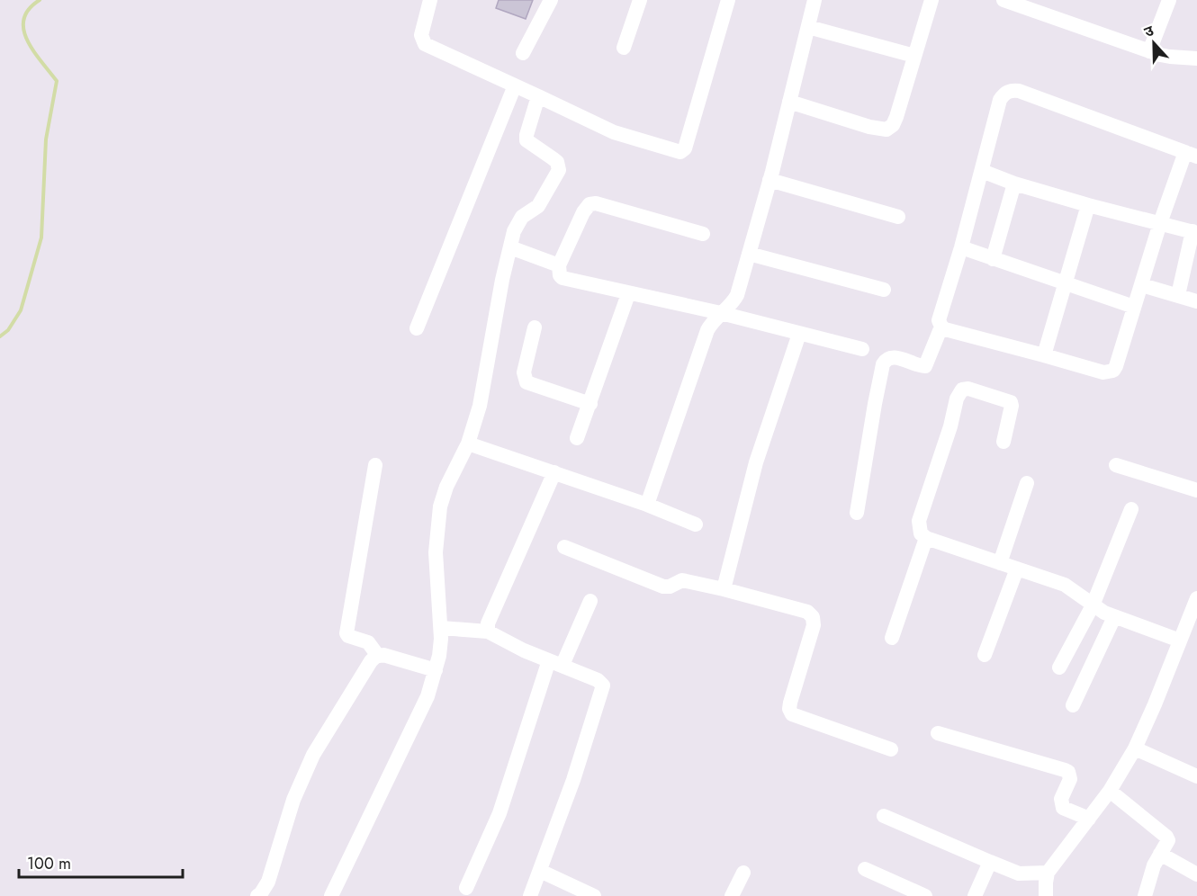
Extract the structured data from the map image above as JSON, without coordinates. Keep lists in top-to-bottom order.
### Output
{
  "scale_bar": "100 m",
  "north": "top"
}
